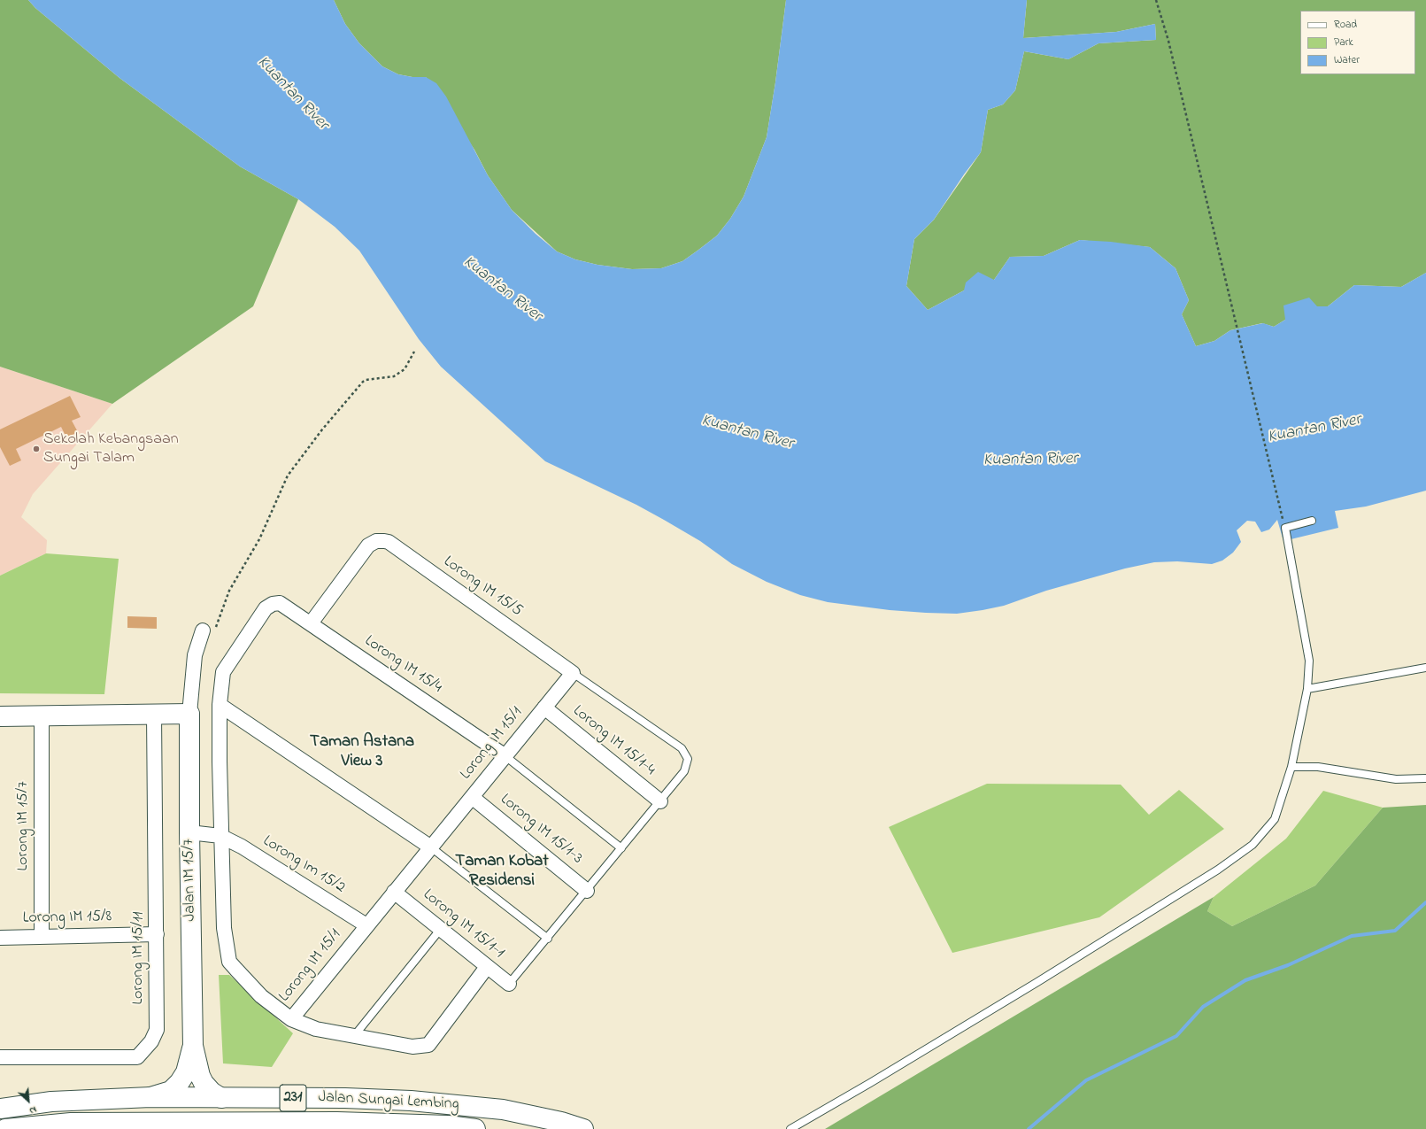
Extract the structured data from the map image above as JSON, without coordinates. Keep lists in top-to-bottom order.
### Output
{
  "streets": {
    "main road": ["Jalan IM 15/7", "231", "Jalan Sungai Lembing"],
    "street": [
      "Lorong IM 15/5",
      "Lorong IM 15/4",
      "Lorong IM 15/1-4",
      "Lorong IM 15/1",
      "Lorong IM 15/7",
      "Lorong IM 15/1-3",
      "Lorong Im 15/2",
      "Lorong IM 15/8",
      "Lorong IM 15/1-1",
      "Lorong IM 15/11"
    ]
  },
  "crossings": [
    ["Lorong IM 15/5", "Lorong IM 15/4"],
    ["Lorong IM 15/5", "Lorong IM 15/1"],
    ["Lorong IM 15/4", "Lorong IM 15/1"],
    ["Lorong IM 15/1-4", "Lorong IM 15/1"],
    ["Lorong IM 15/1", "Lorong IM 15/1-3"],
    ["Lorong IM 15/1", "Lorong Im 15/2"],
    ["Lorong IM 15/1", "Lorong IM 15/1-1"],
    ["Lorong IM 15/7", "Lorong IM 15/8"],
    ["Lorong IM 15/8", "Lorong IM 15/11"]
  ],
  "districts": ["Taman Astana View 3", "Taman Kobat Residensi"],
  "water": ["Kuantan River"],
  "places": ["Sekolah Kebangsaan Sungai Talam"],
  "legend": ["Road", "Park", "Water"],
  "north": "bottom right"
}
